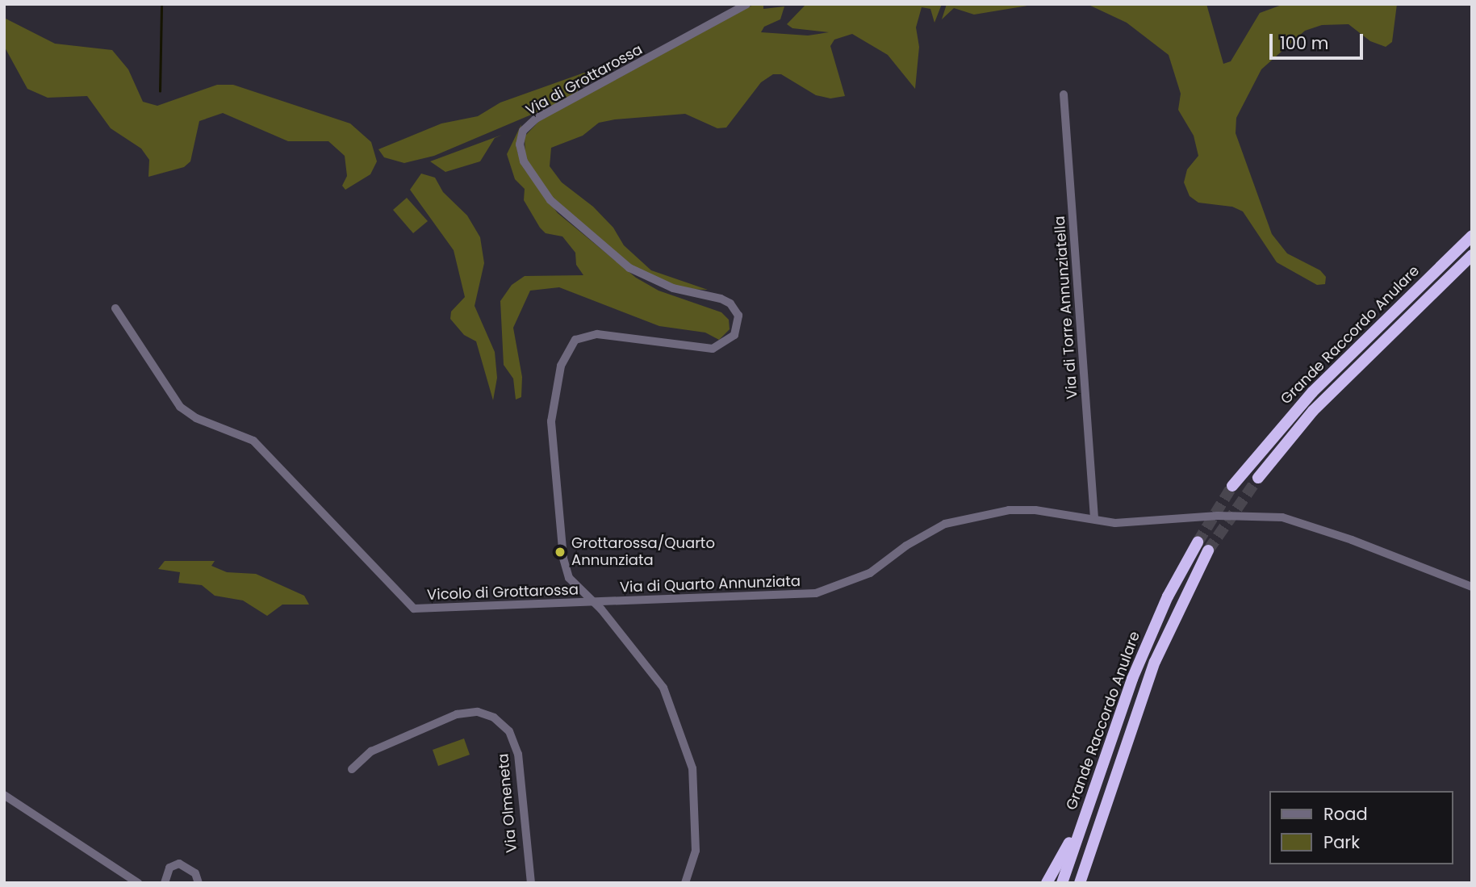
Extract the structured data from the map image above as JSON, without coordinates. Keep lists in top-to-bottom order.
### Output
{
  "streets": {
    "highway": ["Grande Raccordo Anulare"],
    "street": [
      "Via di Grottarossa",
      "Via di Torre Annunziatella",
      "Via di Quarto Annunziata",
      "Vicolo di Grottarossa",
      "Via Olmeneta"
    ]
  },
  "crossings": [
    ["Via di Grottarossa", "Via di Quarto Annunziata"],
    ["Via di Grottarossa", "Vicolo di Grottarossa"],
    ["Via di Torre Annunziatella", "Via di Quarto Annunziata"],
    ["Via di Quarto Annunziata", "Vicolo di Grottarossa"]
  ],
  "places": ["Grottarossa/Quarto Annunziata"],
  "legend": ["Road", "Park"],
  "scale_bar": "100 m"
}
